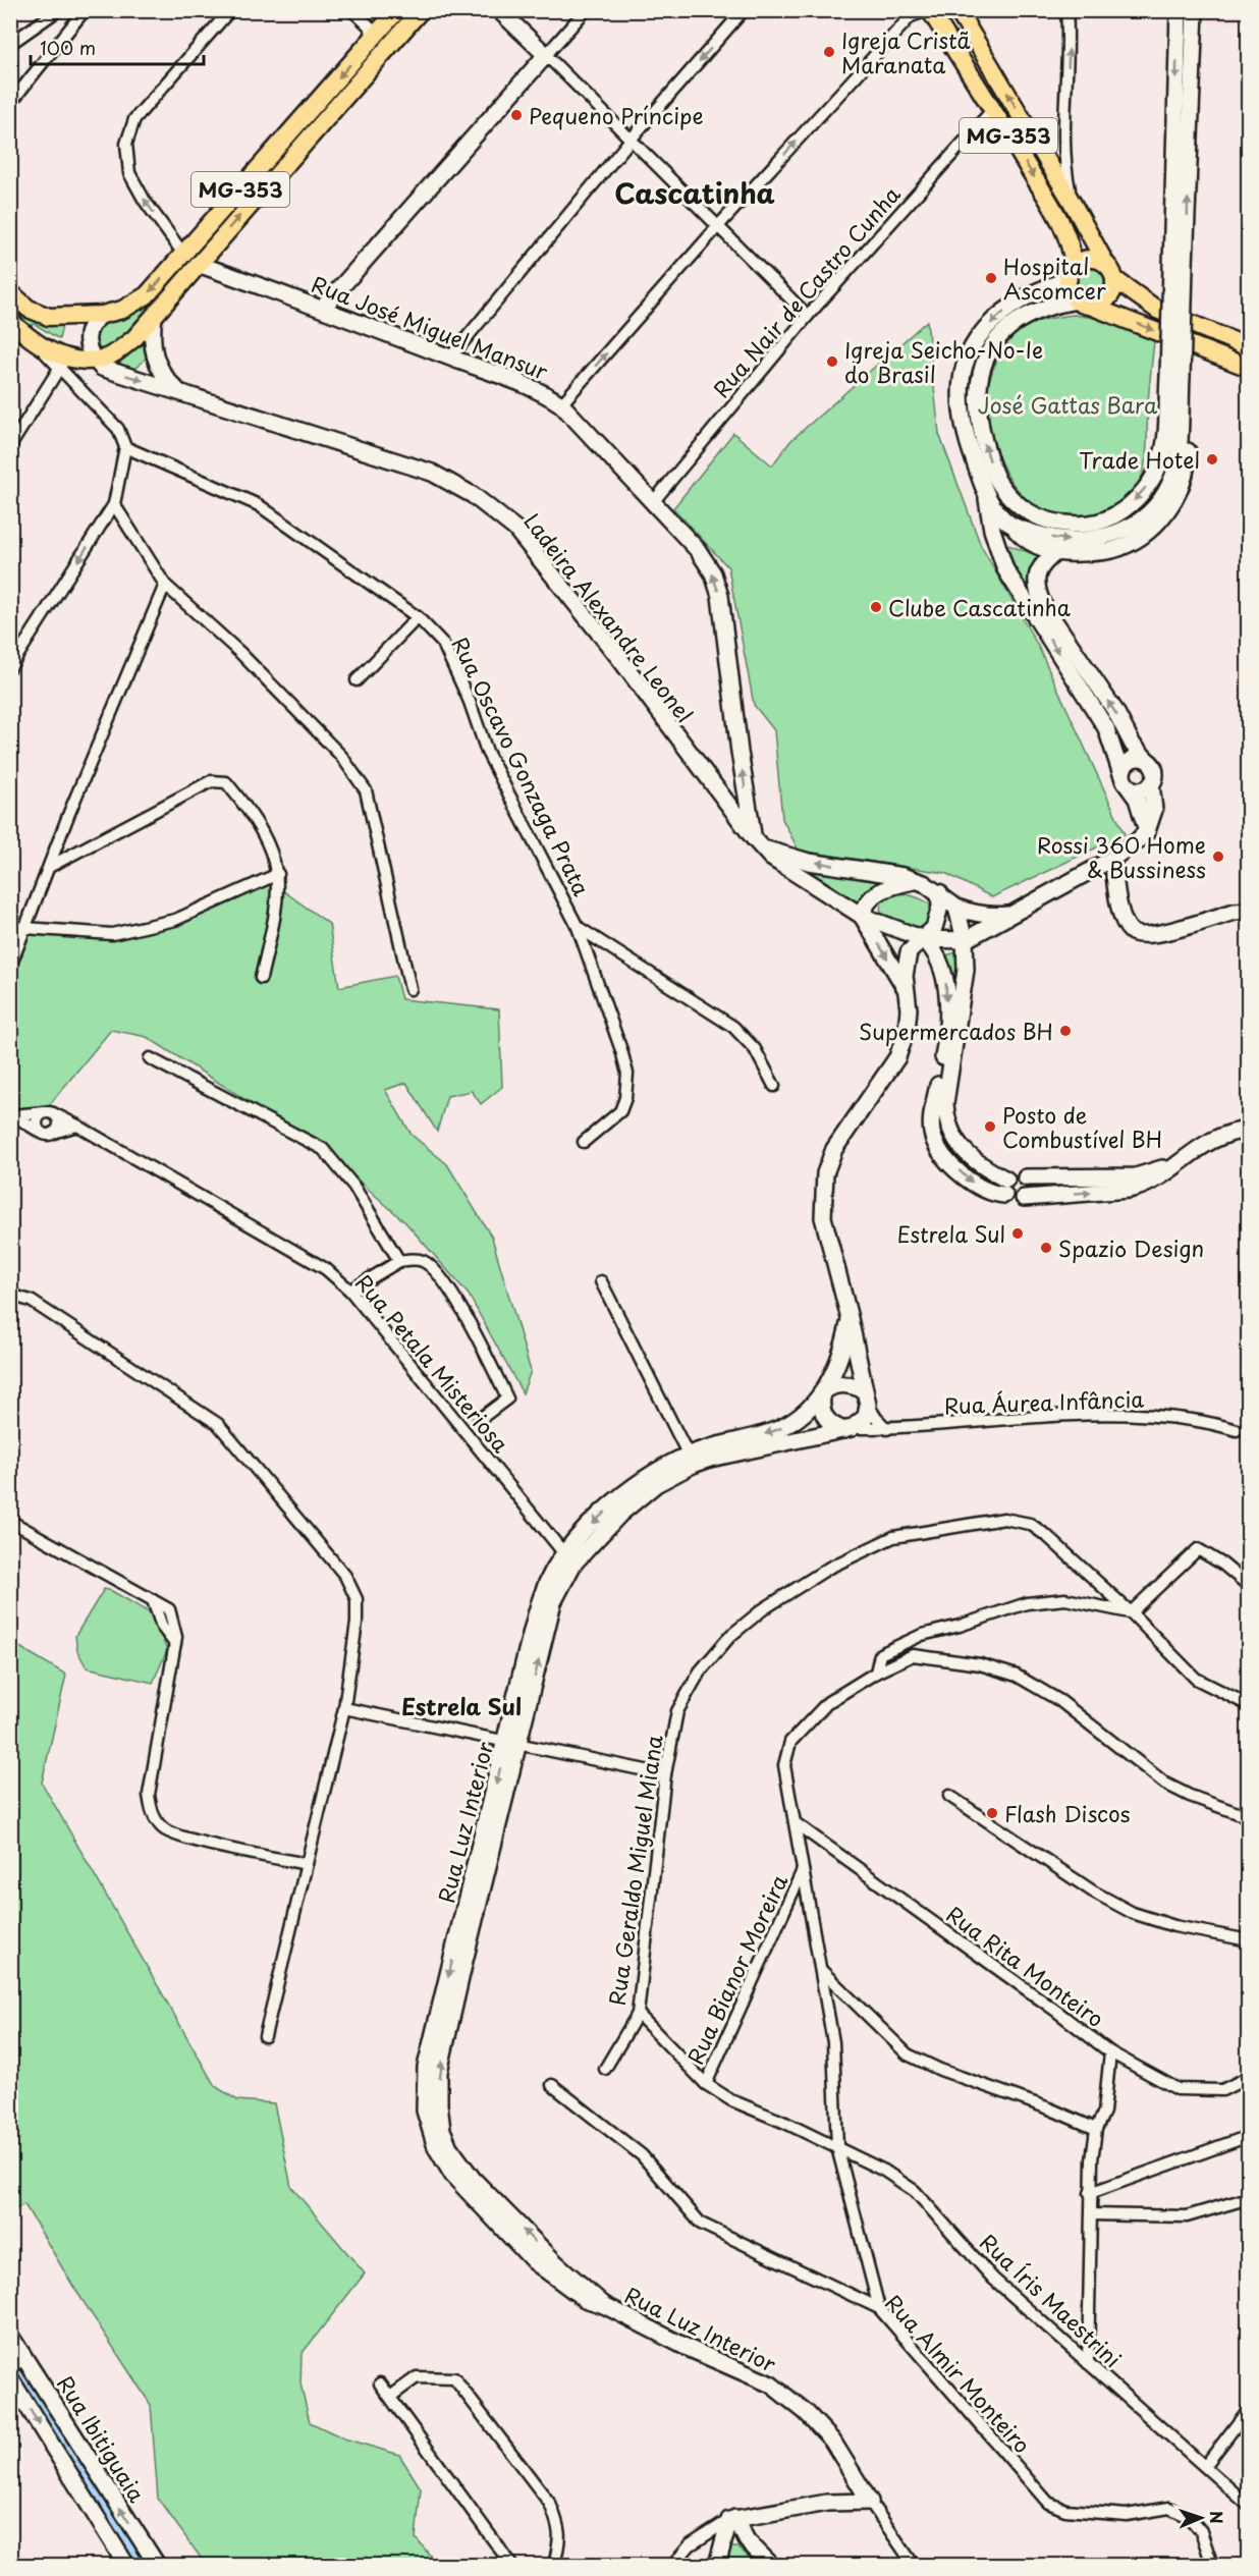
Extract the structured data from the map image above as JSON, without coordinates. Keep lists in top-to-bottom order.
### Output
{
  "streets": {
    "main road": ["MG-353"],
    "street": [
      "Rua Nair de Castro Cunha",
      "Rua José Miguel Mansur",
      "Ladeira Alexandre Leonel",
      "Rua Oscavo Gonzaga Prata",
      "Rua Petala Misteriosa",
      "Rua Áurea Infância",
      "Rua Luz Interior",
      "Rua Geraldo Miguel Miana",
      "Rua Rita Monteiro",
      "Rua Bianor Moreira",
      "Rua Íris Maestrini",
      "Rua Almir Monteiro",
      "Rua Ibitiguaia"
    ]
  },
  "crossings": [
    ["MG-353", "Rua Nair de Castro Cunha"],
    ["MG-353", "Rua José Miguel Mansur"],
    ["MG-353", "Ladeira Alexandre Leonel"],
    ["Rua Nair de Castro Cunha", "Rua José Miguel Mansur"],
    ["Rua José Miguel Mansur", "Ladeira Alexandre Leonel"],
    ["Rua Petala Misteriosa", "Rua Luz Interior"],
    ["Rua Áurea Infância", "Rua Luz Interior"],
    ["Rua Geraldo Miguel Miana", "Rua Íris Maestrini"],
    ["Rua Bianor Moreira", "Rua Íris Maestrini"]
  ],
  "one_way": ["Rua José Miguel Mansur"],
  "districts": ["Cascatinha", "Estrela Sul"],
  "parks": ["José Gattas Bara"],
  "places": [
    "Igreja Cristã Maranata",
    "Pequeno Príncipe",
    "Hospital Ascomcer",
    "Igreja Seicho-No-Ie do Brasil",
    "Trade Hotel",
    "Clube Cascatinha",
    "Rossi 360 Home & Bussiness",
    "Supermercados BH",
    "Posto de Combustível BH",
    "Estrela Sul",
    "Spazio Design",
    "Flash Discos"
  ],
  "scale_bar": "100 m",
  "north": "right"
}
